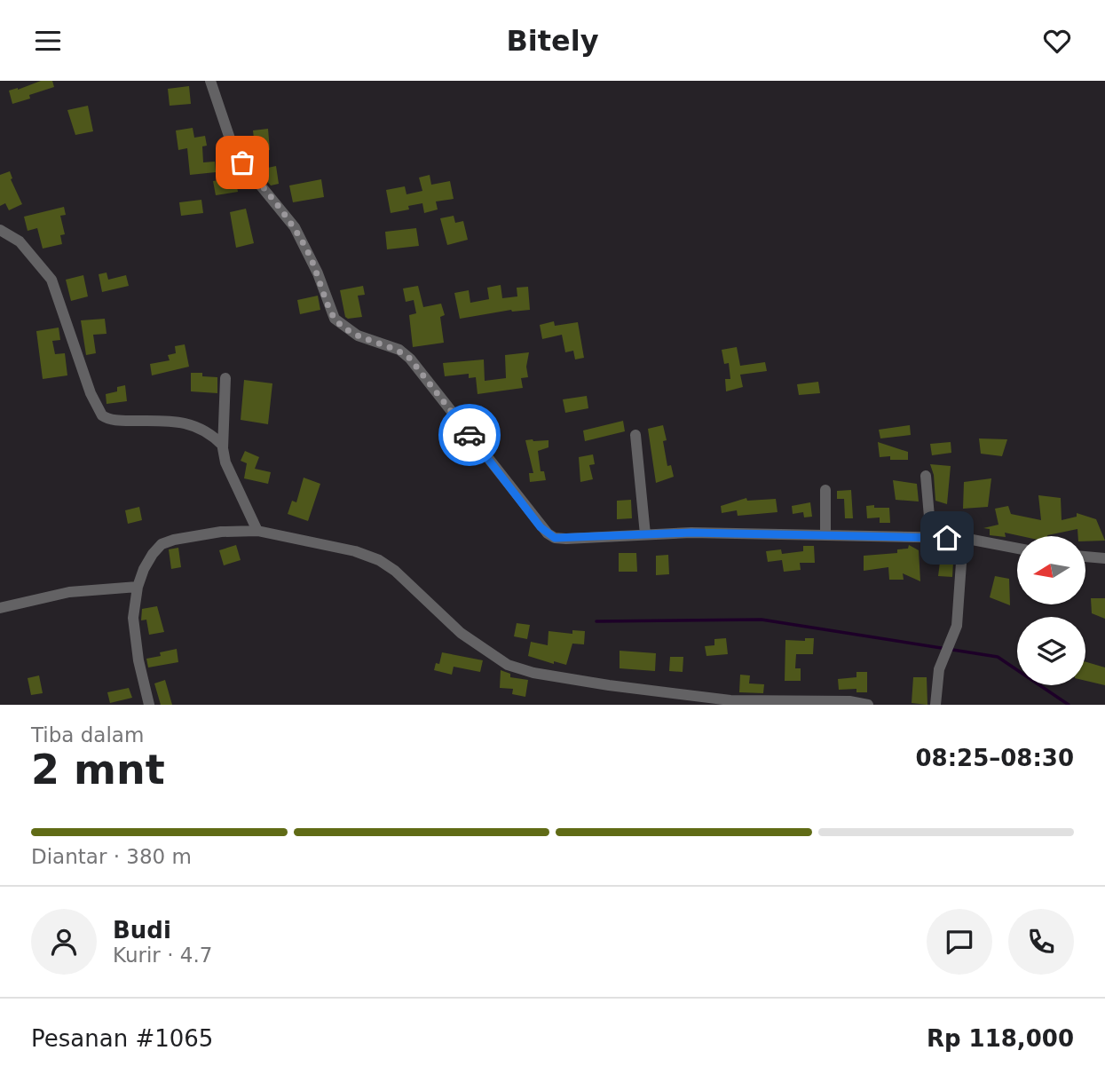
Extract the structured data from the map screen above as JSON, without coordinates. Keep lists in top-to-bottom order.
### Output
{
  "north": "left",
  "page": {
    "header": "Bitely",
    "heading": ["2 mnt", "Tiba dalam", "08:25–08:30"],
    "panel": [
      "Budi",
      "Kurir · 4.7",
      "Pesanan #1065",
      "Rp 118,000"
    ],
    "bar": "Diantar · 380 m"
  }
}
